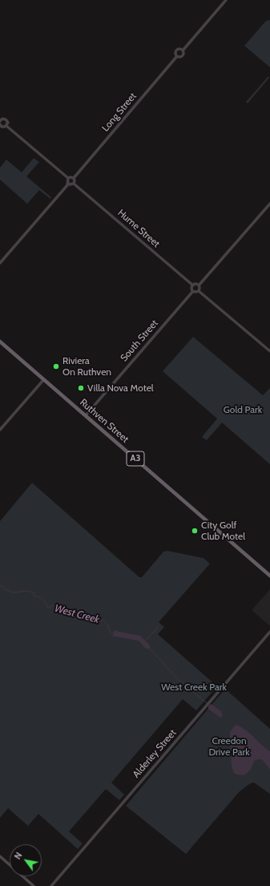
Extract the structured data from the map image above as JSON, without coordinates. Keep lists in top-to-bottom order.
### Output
{
  "streets": {
    "highway": ["Ruthven Street", "A3"],
    "street": [
      "Long Street",
      "Hume Street",
      "South Street",
      "Alderley Street"
    ]
  },
  "crossings": [
    ["Long Street", "Hume Street"],
    ["Hume Street", "South Street"],
    ["South Street", "Ruthven Street"]
  ],
  "water": ["West Creek"],
  "parks": ["Gold Park", "West Creek Park", "Creedon Drive Park"],
  "places": ["Riviera On Ruthven", "Villa Nova Motel", "City Golf Club Motel"],
  "north": "top left"
}
